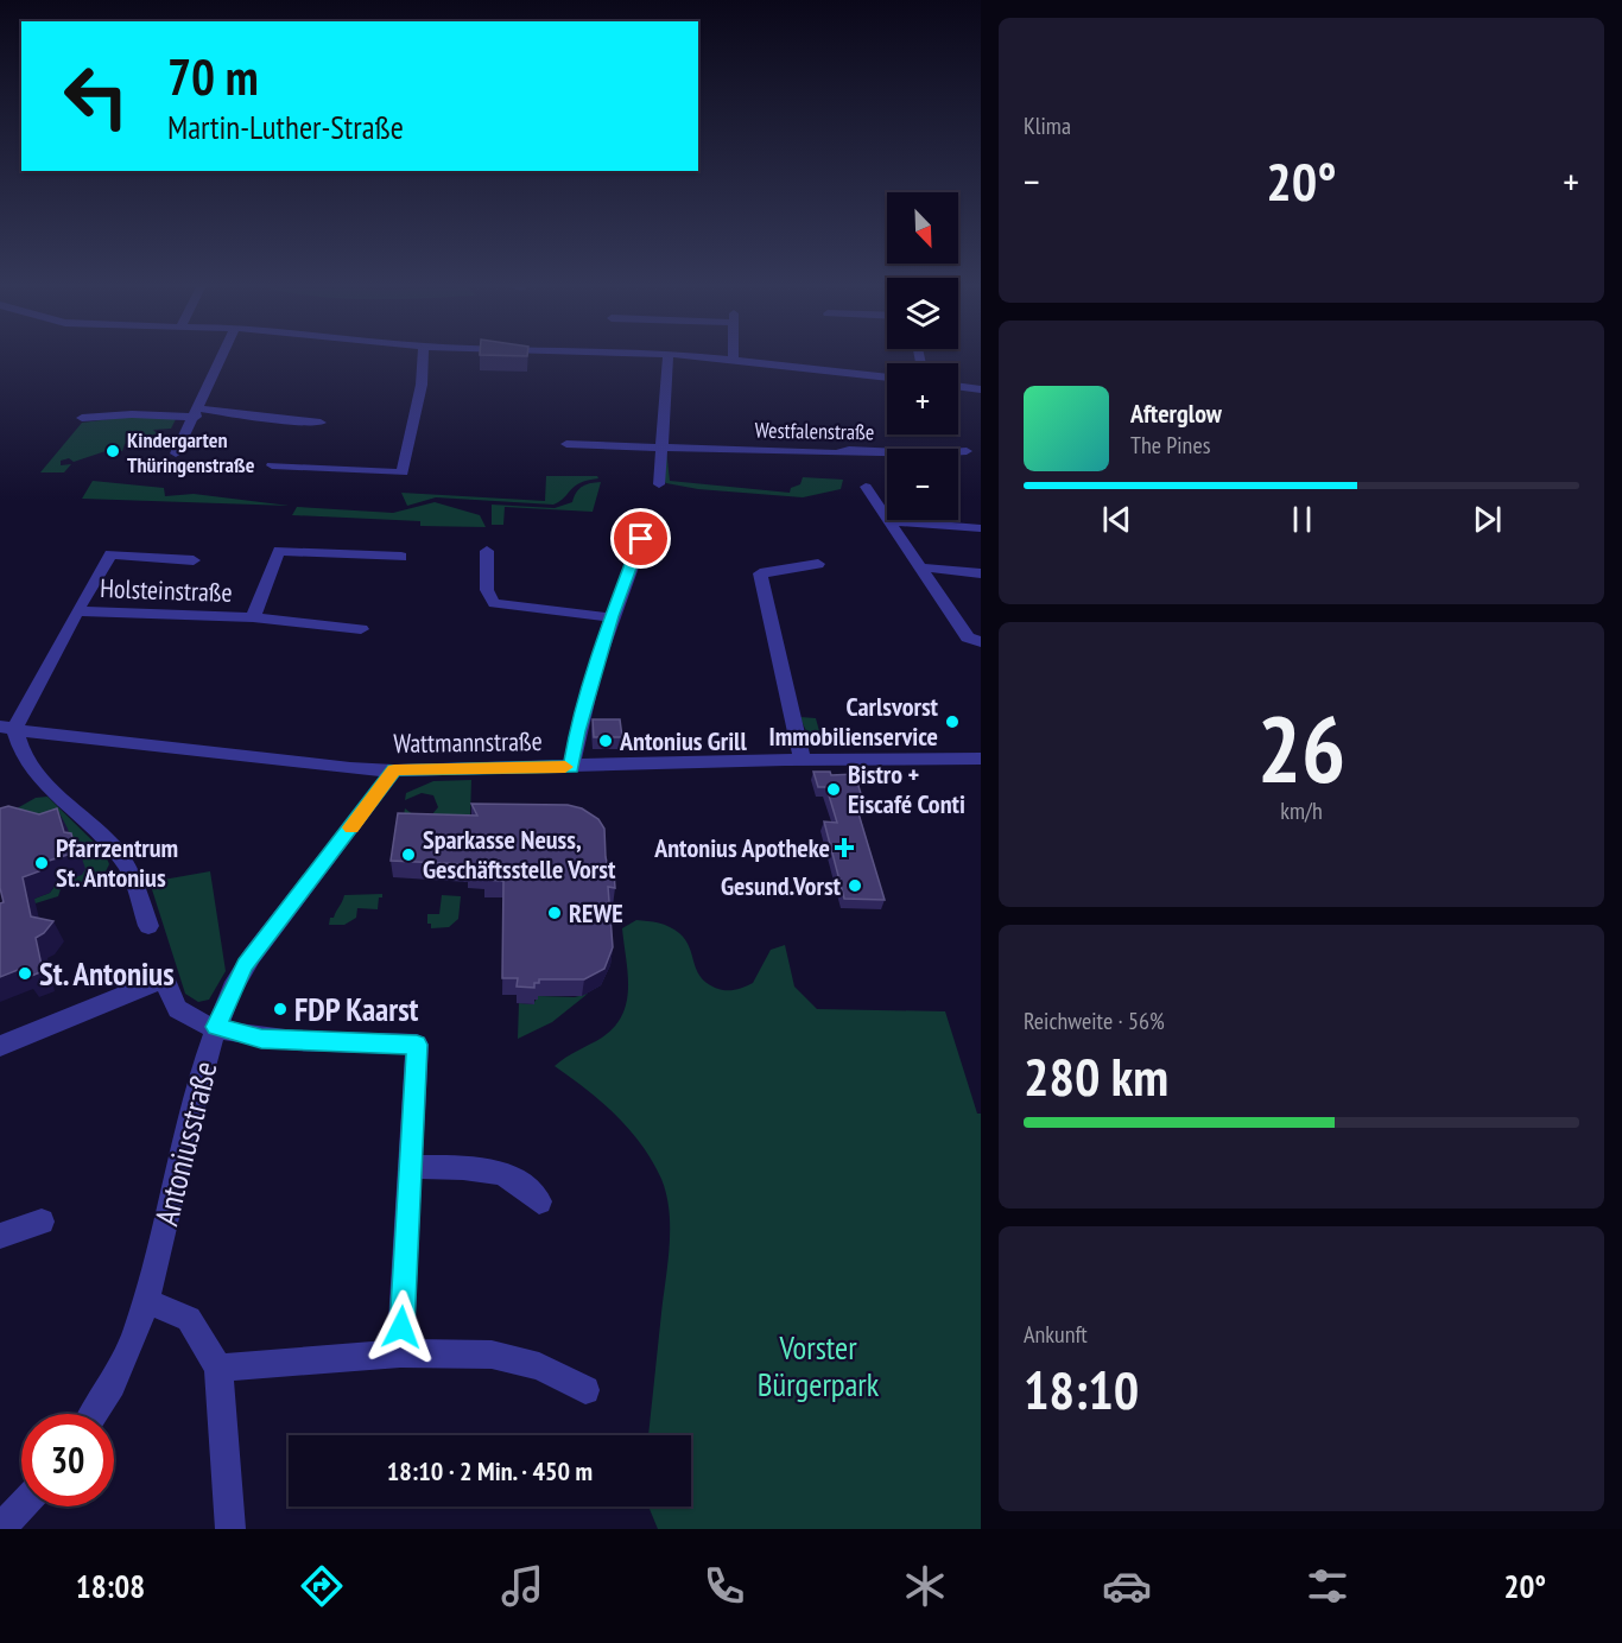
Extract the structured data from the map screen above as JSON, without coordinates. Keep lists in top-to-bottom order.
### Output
{
  "streets": {
    "street": [
      "Westfalenstraße",
      "Holsteinstraße",
      "Wattmannstraße",
      "Antoniusstraße"
    ]
  },
  "crossings": [
    ["Holsteinstraße", "Wattmannstraße"],
    ["Wattmannstraße", "Antoniusstraße"]
  ],
  "parks": ["Vorster Bürgerpark"],
  "places": {
    "other": [
      "Kindergarten Thüringenstraße",
      "Carlsvorst Immobilienservice",
      "Antonius Grill",
      "Bistro + Eiscafé Conti",
      "Sparkasse Neuss, Geschäftsstelle Vorst",
      "Pfarrzentrum St. Antonius",
      "Gesund.Vorst",
      "REWE",
      "St. Antonius",
      "FDP Kaarst"
    ],
    "health": ["Antonius Apotheke"]
  },
  "north": "bottom right",
  "page": {
    "tile": [
      "Klima",
      ["26", "km/h"],
      ["Reichweite · 56%", "280 km"],
      ["Ankunft", "18:10"]
    ],
    "turn": ["70 m", "Martin-Luther-Straße"],
    "heat": ["−", "20°", "+"],
    "map_buttons": ["+", "−"],
    "song": ["Afterglow", "The Pines"],
    "limit": "30",
    "trip": "18:10 · 2 Min. · 450 m",
    "tabs": ["18:08", "20°"]
  }
}
